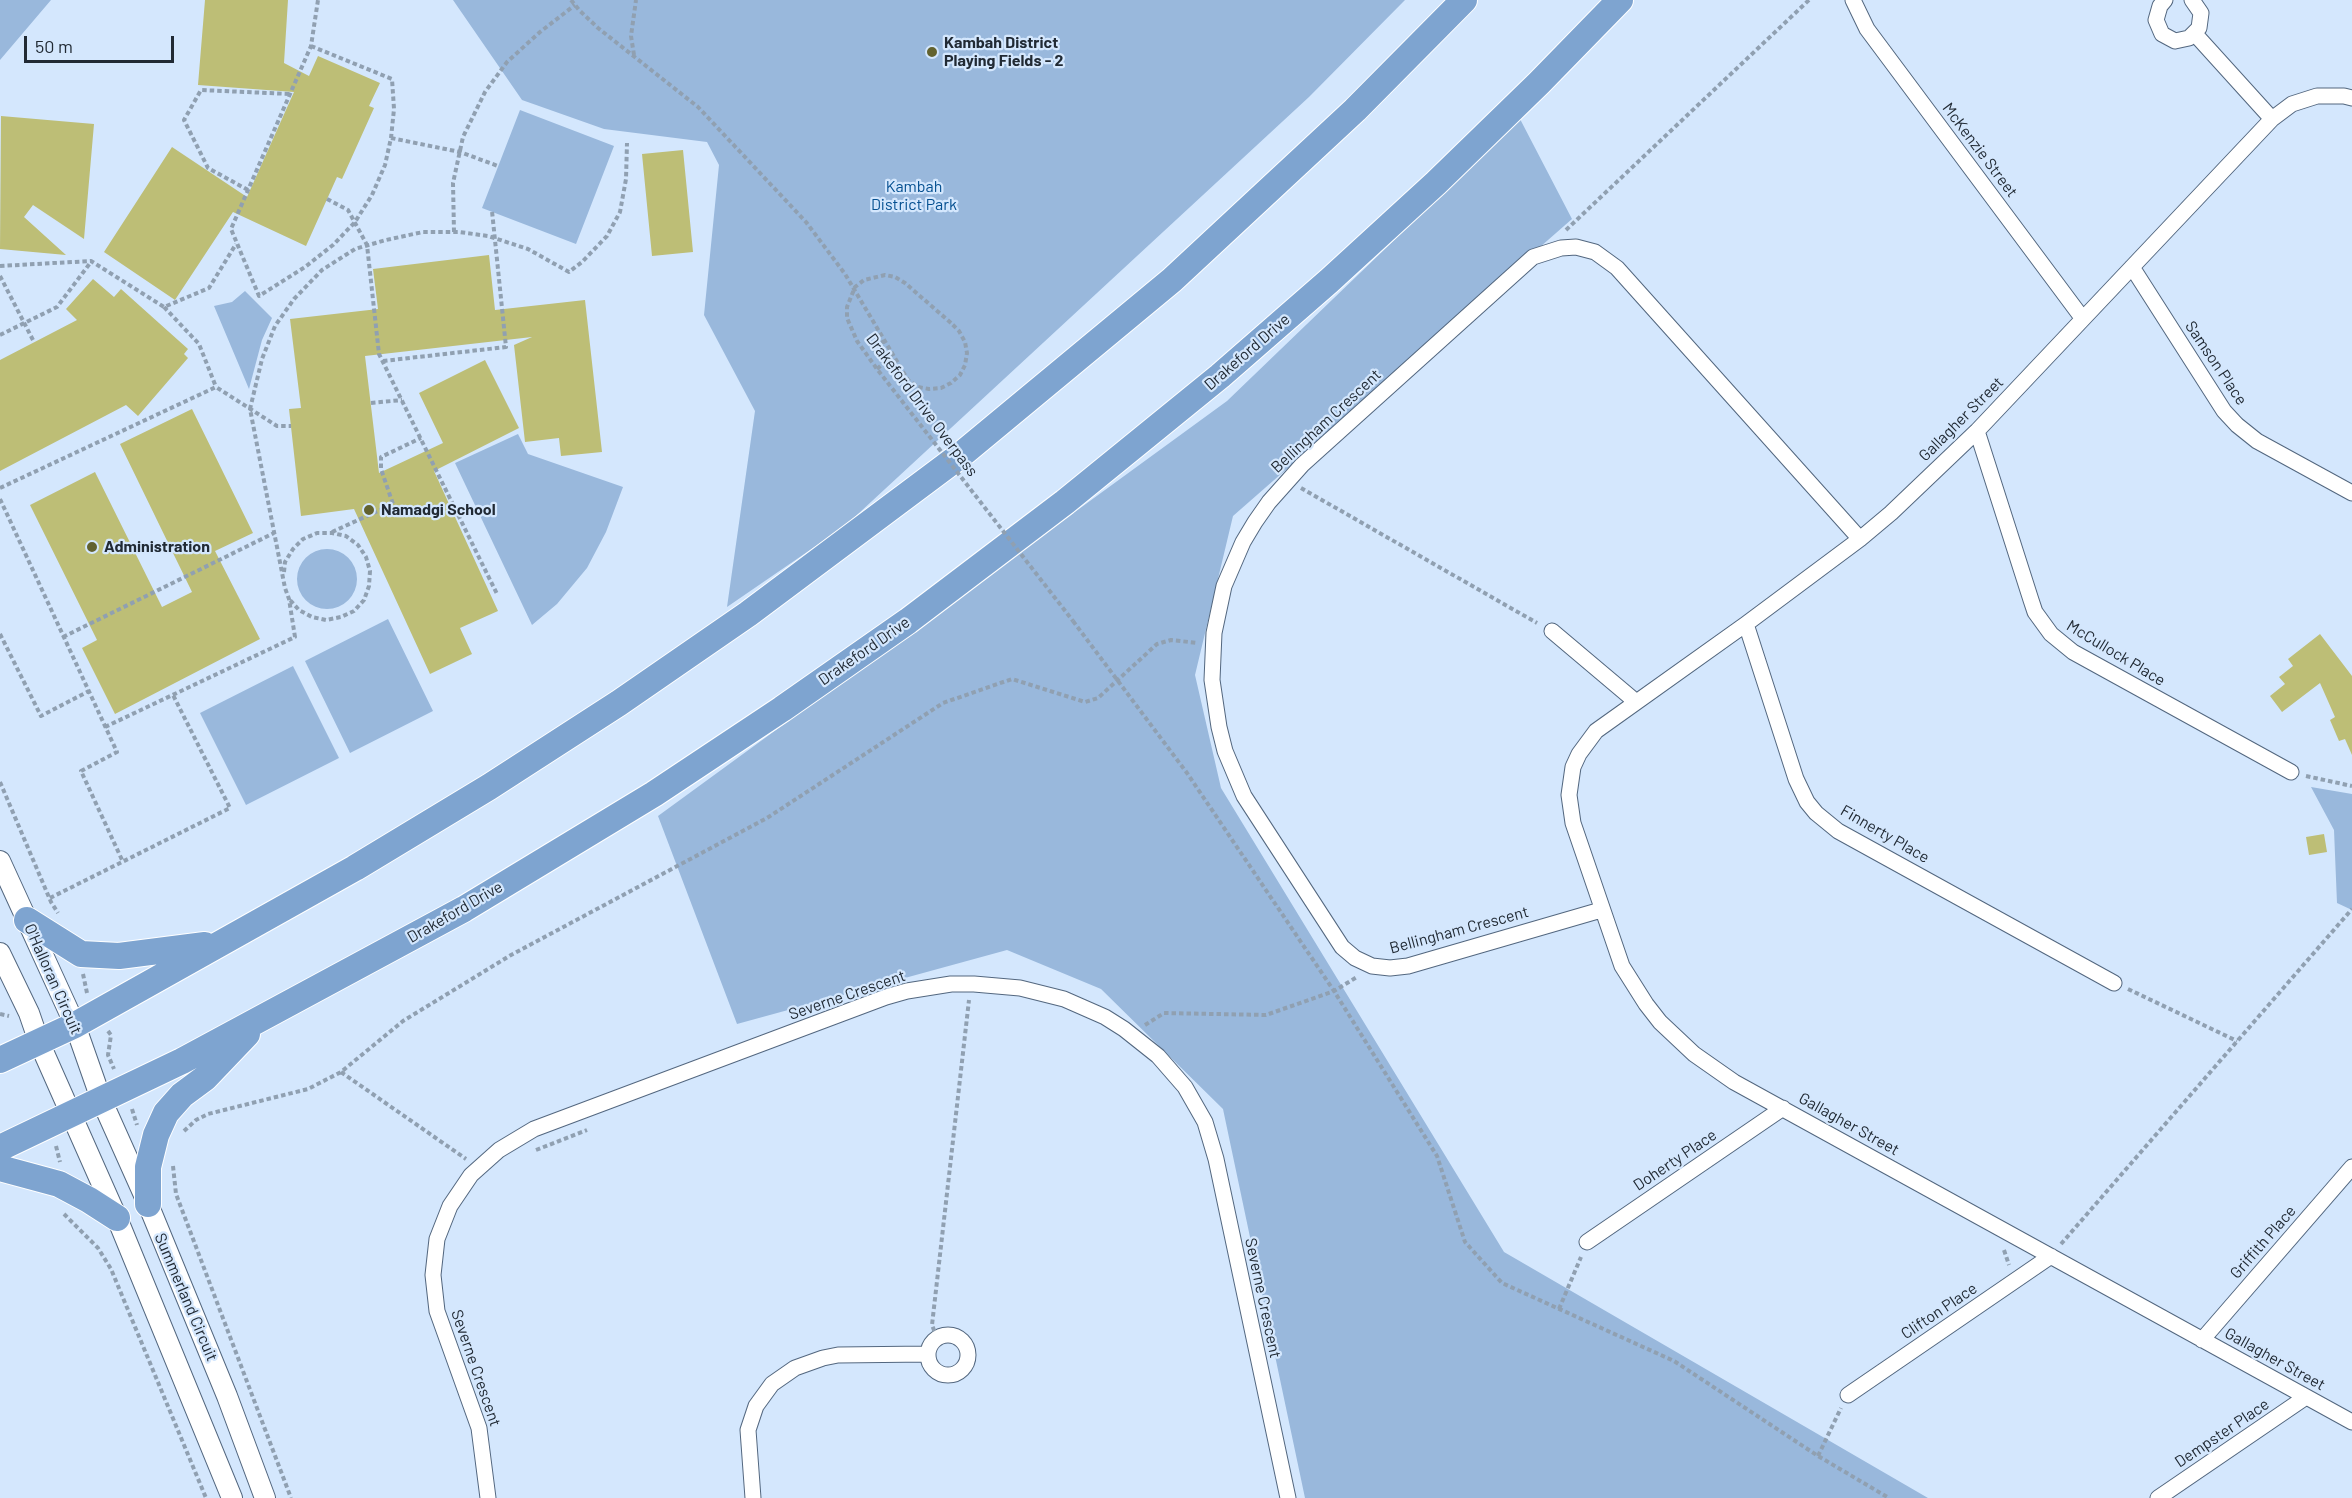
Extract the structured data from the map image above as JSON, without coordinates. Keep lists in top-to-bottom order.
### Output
{
  "streets": {
    "highway": ["Drakeford Drive"],
    "street": [
      "McKenzie Street",
      "Samson Place",
      "Gallagher Street",
      "Bellingham Crescent",
      "McCullock Place",
      "Finnerty Place",
      "O'Halloran Circuit",
      "Severne Crescent",
      "Doherty Place",
      "Griffith Place",
      "Summerland Circuit",
      "Clifton Place",
      "Dempster Place"
    ],
    "path": ["Drakeford Drive Overpass"]
  },
  "crossings": [
    ["McKenzie Street", "Gallagher Street"],
    ["Drakeford Drive", "O'Halloran Circuit"],
    ["Drakeford Drive", "Summerland Circuit"],
    ["Samson Place", "Gallagher Street"],
    ["Gallagher Street", "Bellingham Crescent"],
    ["Gallagher Street", "McCullock Place"],
    ["Gallagher Street", "Finnerty Place"],
    ["Gallagher Street", "Doherty Place"],
    ["Gallagher Street", "Griffith Place"],
    ["Gallagher Street", "Clifton Place"],
    ["Gallagher Street", "Dempster Place"],
    ["O'Halloran Circuit", "Summerland Circuit"]
  ],
  "parks": ["Kambah District Park"],
  "places": ["Kambah District Playing Fields - 2", "Namadgi School", "Administration"],
  "scale_bar": "50 m"
}
